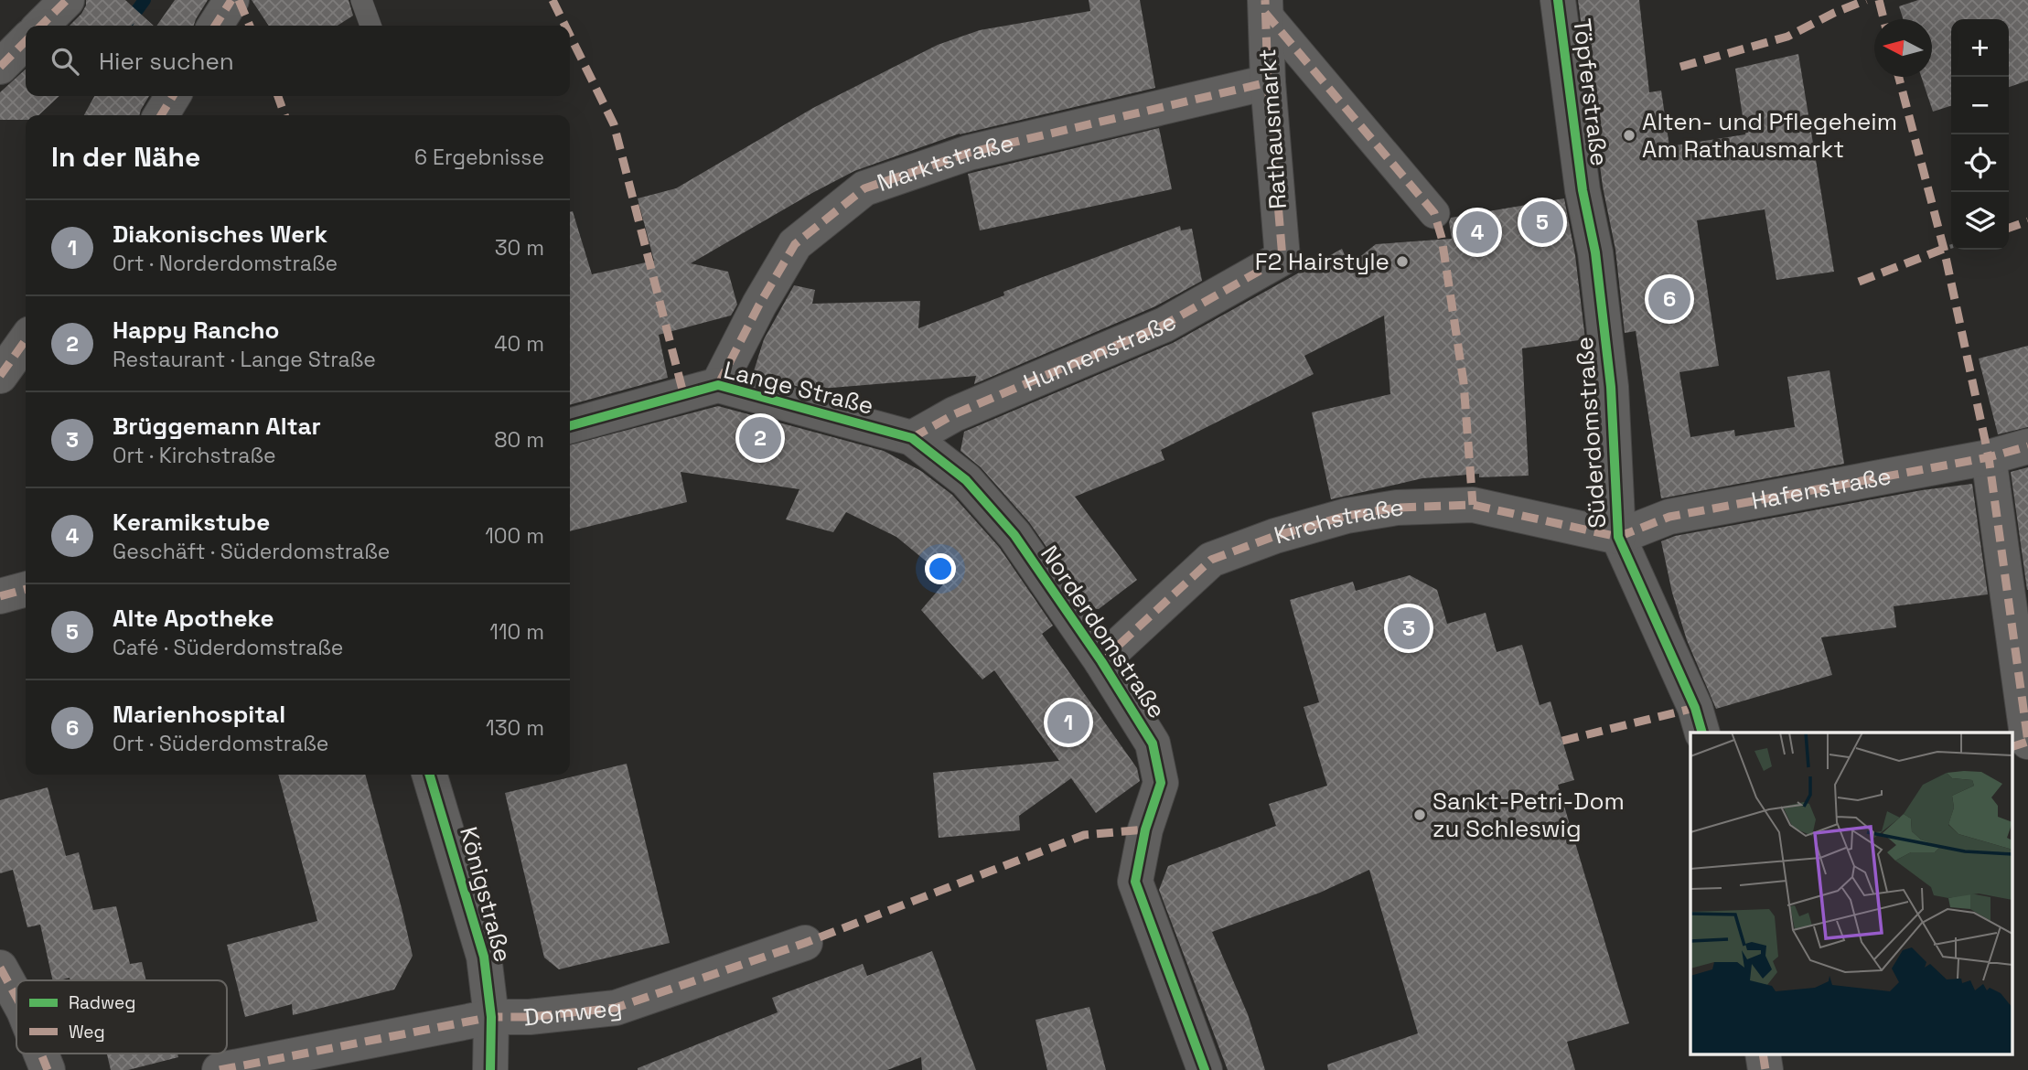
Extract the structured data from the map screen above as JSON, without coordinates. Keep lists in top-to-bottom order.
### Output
{
  "streets": {
    "street": [
      "Töpferstraße",
      "Rathausmarkt",
      "Marktstraße",
      "Hunnenstraße",
      "Lange Straße",
      "Süderdomstraße",
      "Hafenstraße",
      "Kirchstraße",
      "Norderdomstraße",
      "Königstraße",
      "Domweg"
    ]
  },
  "crossings": [
    ["Töpferstraße", "Süderdomstraße"],
    ["Rathausmarkt", "Marktstraße"],
    ["Rathausmarkt", "Hunnenstraße"],
    ["Marktstraße", "Lange Straße"],
    ["Hunnenstraße", "Lange Straße"],
    ["Hunnenstraße", "Norderdomstraße"],
    ["Lange Straße", "Norderdomstraße"],
    ["Süderdomstraße", "Hafenstraße"],
    ["Süderdomstraße", "Kirchstraße"],
    ["Hafenstraße", "Kirchstraße"],
    ["Kirchstraße", "Norderdomstraße"],
    ["Königstraße", "Domweg"]
  ],
  "places": ["Alten- und Pflegeheim Am Rathausmarkt", "F2 Hairstyle", "Sankt-Petri-Dom zu Schleswig"],
  "legend": ["Radweg", "Weg"],
  "north": "left",
  "page": {
    "map_buttons": ["+", "−"],
    "search": "Hier suchen",
    "heading": ["In der Nähe", "6 Ergebnisse"],
    "pins": [
      "5",
      "4",
      "6",
      "2",
      "3",
      "1"
    ],
    "list": [
      {
        "mark": "1",
        "name": "Diakonisches Werk",
        "note": "Ort · Norderdomstraße",
        "value": "30 m"
      },
      {
        "mark": "2",
        "name": "Happy Rancho",
        "note": "Restaurant · Lange Straße",
        "value": "40 m"
      },
      {
        "mark": "3",
        "name": "Brüggemann Altar",
        "note": "Ort · Kirchstraße",
        "value": "80 m"
      },
      {
        "mark": "4",
        "name": "Keramikstube",
        "note": "Geschäft · Süderdomstraße",
        "value": "100 m"
      },
      {
        "mark": "5",
        "name": "Alte Apotheke",
        "note": "Café · Süderdomstraße",
        "value": "110 m"
      },
      {
        "mark": "6",
        "name": "Marienhospital",
        "note": "Ort · Süderdomstraße",
        "value": "130 m"
      }
    ]
  }
}
